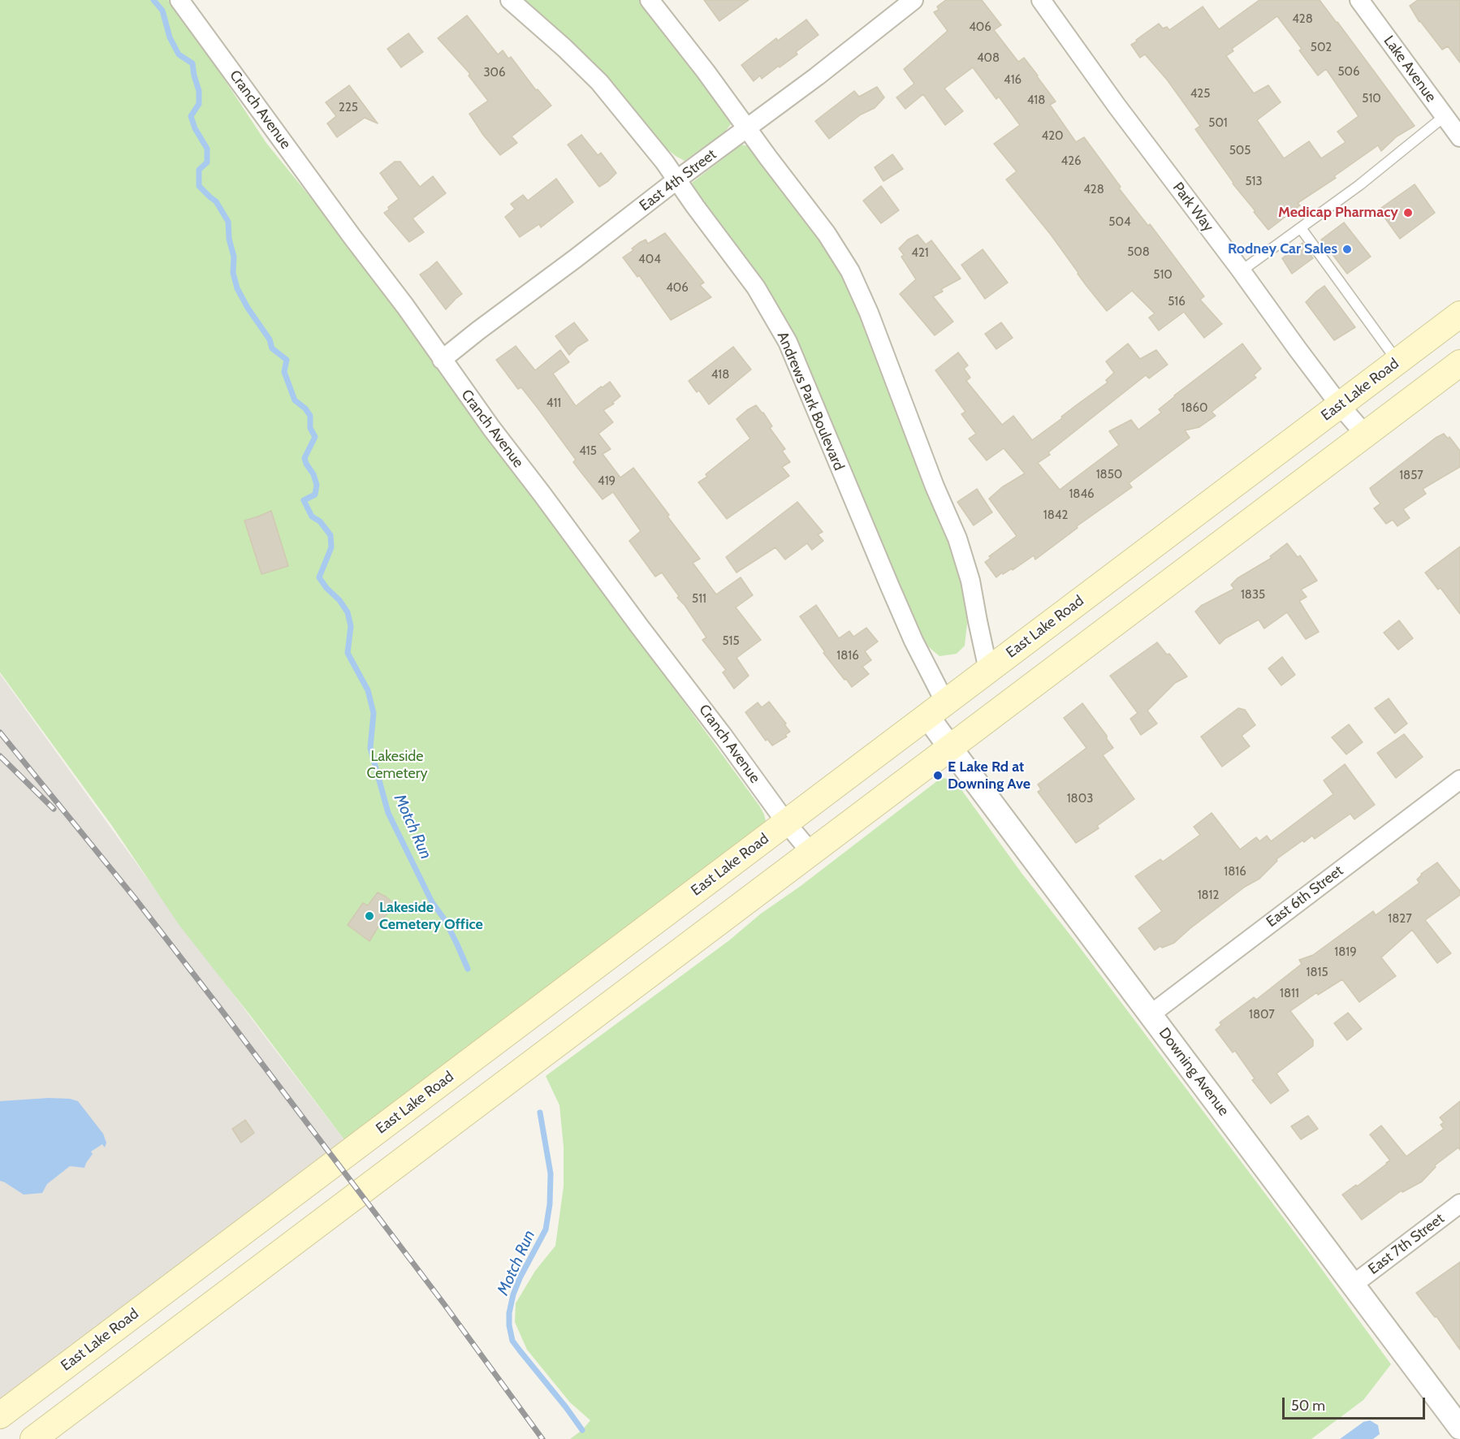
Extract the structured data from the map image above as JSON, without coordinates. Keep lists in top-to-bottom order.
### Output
{
  "streets": {
    "main road": ["East Lake Road"],
    "street": [
      "Lake Avenue",
      "Cranch Avenue",
      "East 4th Street",
      "Park Way",
      "Andrews Park Boulevard",
      "East 6th Street",
      "Downing Avenue",
      "East 7th Street"
    ]
  },
  "crossings": [
    ["Cranch Avenue", "East 4th Street"],
    ["Cranch Avenue", "East Lake Road"],
    ["East 4th Street", "Andrews Park Boulevard"],
    ["Park Way", "East Lake Road"],
    ["East Lake Road", "Andrews Park Boulevard"],
    ["East Lake Road", "Downing Avenue"],
    ["Andrews Park Boulevard", "Downing Avenue"],
    ["East 6th Street", "Downing Avenue"],
    ["Downing Avenue", "East 7th Street"]
  ],
  "water": ["Motch Run"],
  "parks": ["Lakeside Cemetery"],
  "places": [
    "Medicap Pharmacy",
    "Rodney Car Sales",
    "E Lake Rd at Downing Ave",
    "Lakeside Cemetery Office"
  ],
  "house_numbers": [
    "428",
    "406",
    "502",
    "408",
    "506",
    "306",
    "416",
    "425",
    "510",
    "418",
    "225",
    "501",
    "420",
    "505",
    "426",
    "513",
    "428",
    "504",
    "508",
    "421",
    "404",
    "510",
    "406",
    "516",
    "418",
    "411",
    "1860",
    "415",
    "1850",
    "1857",
    "419",
    "1846",
    "1842",
    "1835",
    "511",
    "515",
    "1816",
    "1803",
    "1816",
    "1812",
    "1827",
    "1819",
    "1815",
    "1811",
    "1807"
  ],
  "scale_bar": "50 m"
}
